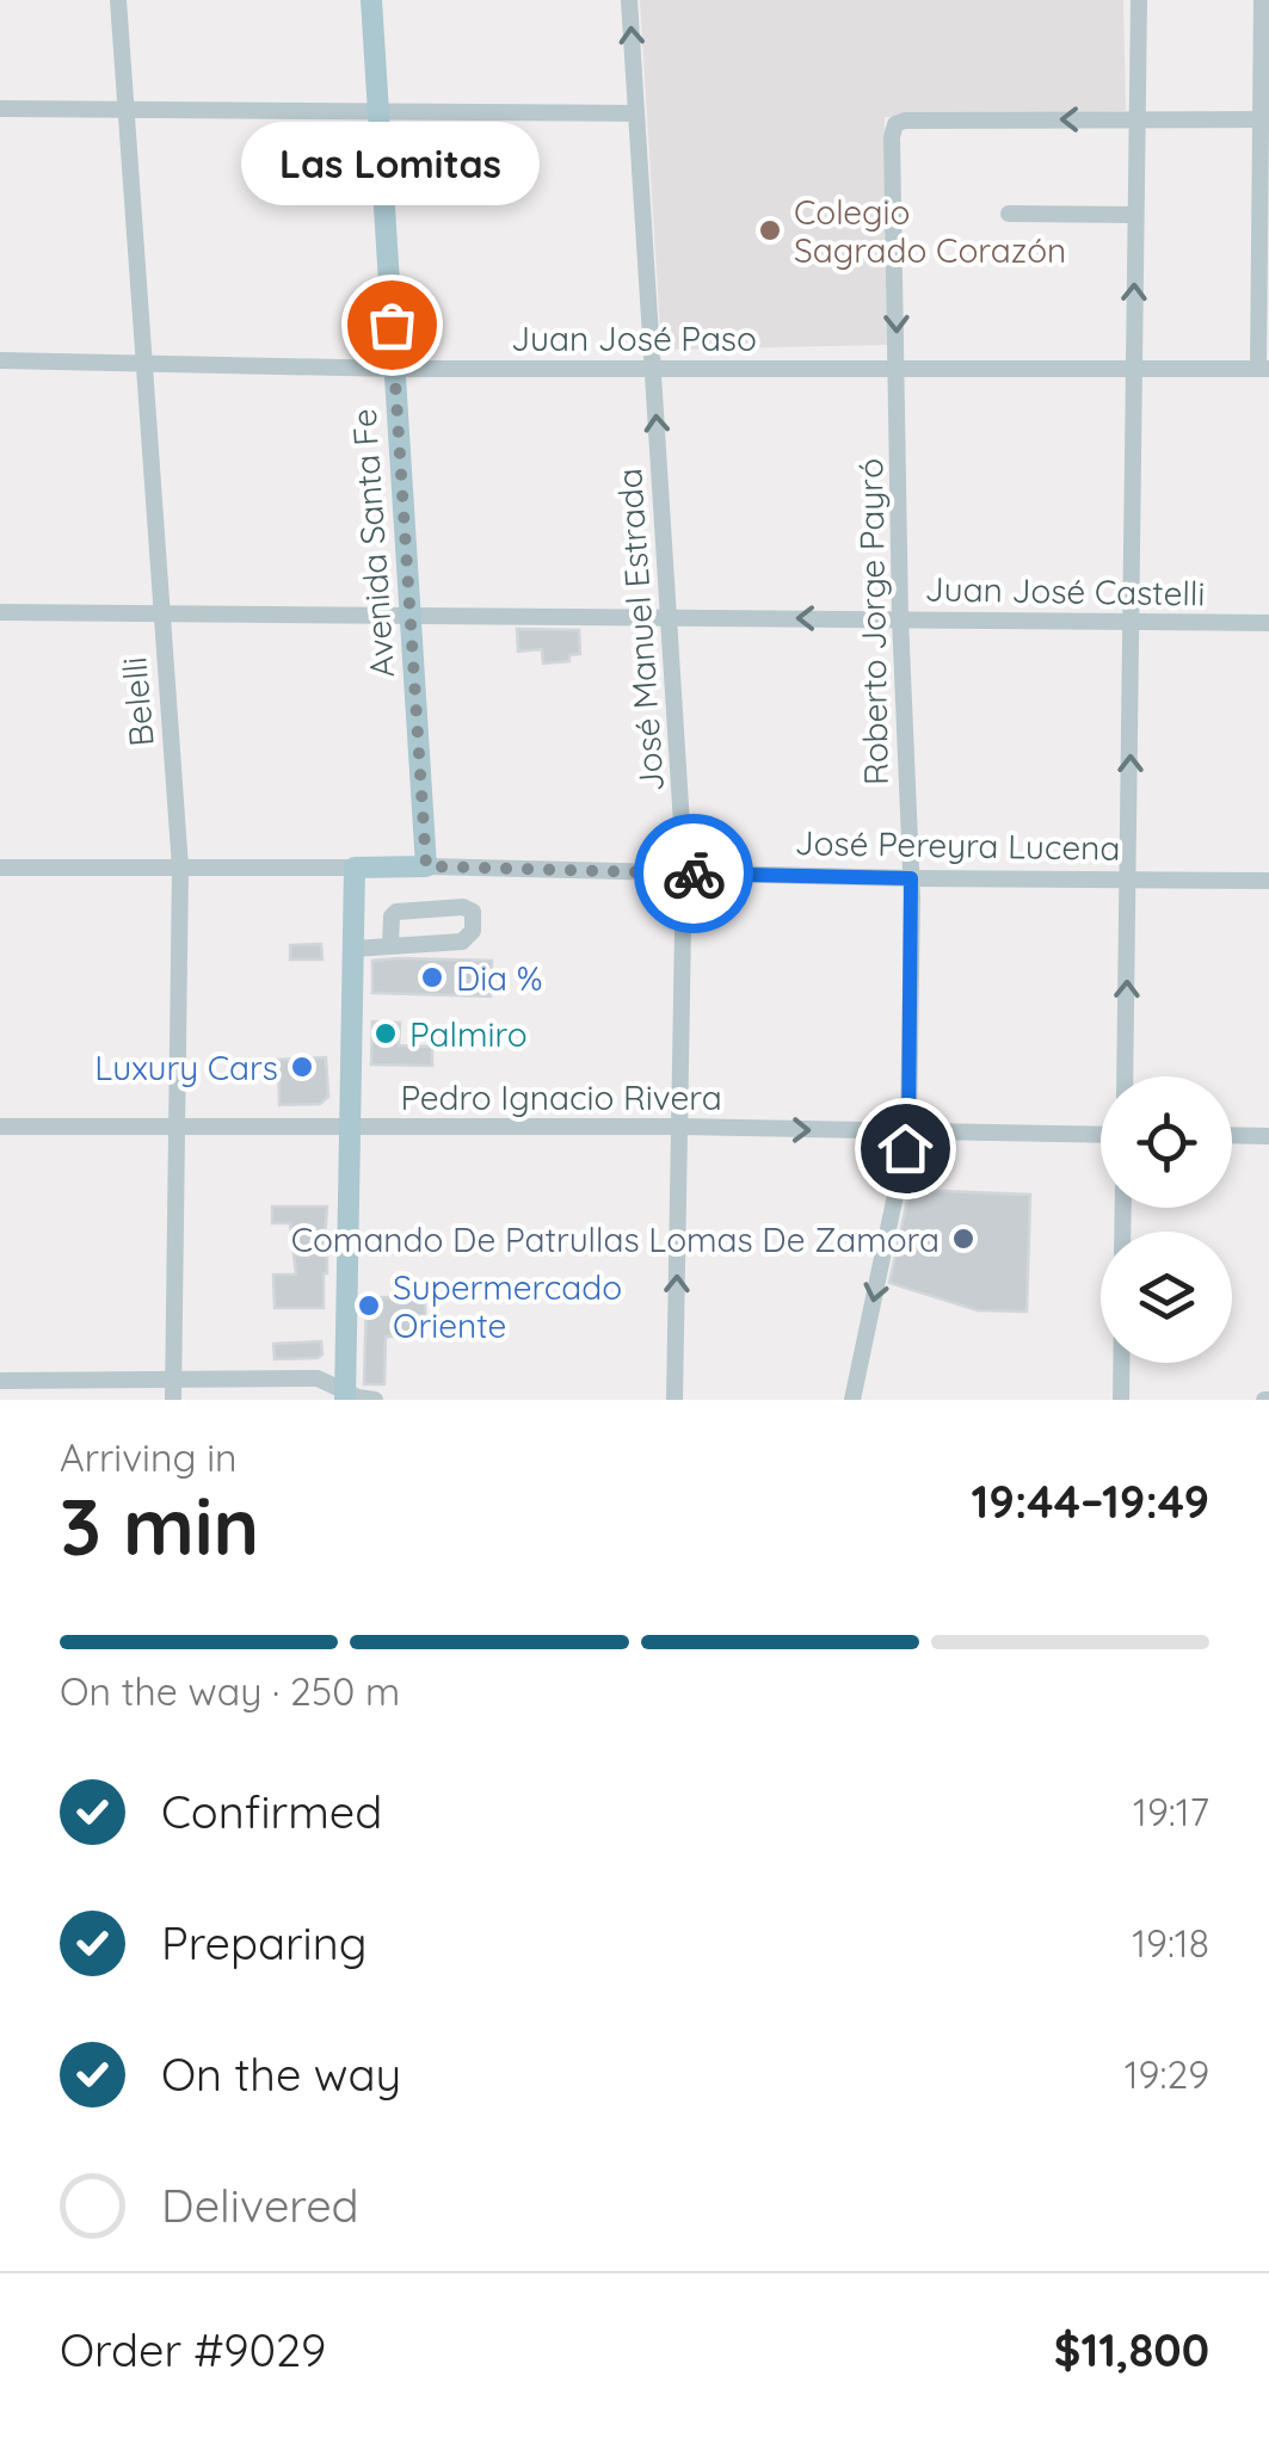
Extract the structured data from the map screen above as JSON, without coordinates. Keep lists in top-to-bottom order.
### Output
{
  "streets": {
    "main road": ["Avenida Santa Fe", "José Pereyra Lucena"],
    "street": [
      "Juan José Paso",
      "Juan José Castelli",
      "Roberto Jorge Payró",
      "José Manuel Estrada",
      "Belelli",
      "Pedro Ignacio Rivera"
    ]
  },
  "crossings": [
    ["Juan José Paso", "Avenida Santa Fe"],
    ["Juan José Paso", "Roberto Jorge Payró"],
    ["Juan José Paso", "José Manuel Estrada"],
    ["Juan José Paso", "Belelli"],
    ["Avenida Santa Fe", "Juan José Castelli"],
    ["Avenida Santa Fe", "José Pereyra Lucena"],
    ["Juan José Castelli", "Roberto Jorge Payró"],
    ["Juan José Castelli", "José Manuel Estrada"],
    ["Juan José Castelli", "Belelli"],
    ["Roberto Jorge Payró", "José Pereyra Lucena"],
    ["Roberto Jorge Payró", "Pedro Ignacio Rivera"],
    ["José Manuel Estrada", "José Pereyra Lucena"],
    ["José Manuel Estrada", "Pedro Ignacio Rivera"],
    ["Belelli", "José Pereyra Lucena"],
    ["Belelli", "Pedro Ignacio Rivera"]
  ],
  "one_way": ["José Manuel Estrada"],
  "places": [
    "Colegio Sagrado Corazón",
    "Las Lomitas",
    "Dia %",
    "Palmiro",
    "Luxury Cars",
    "Comando De Patrullas Lomas De Zamora",
    "Supermercado Oriente"
  ],
  "page": {
    "bubble": "Las Lomitas",
    "heading": ["3 min", "Arriving in", "19:44–19:49"],
    "panel": ["Order #9029", "$11,800"],
    "bar": "On the way · 250 m",
    "list": [
      ["Confirmed", "19:17"],
      ["Preparing", "19:18"],
      ["On the way", "19:29"],
      "Delivered"
    ]
  }
}
